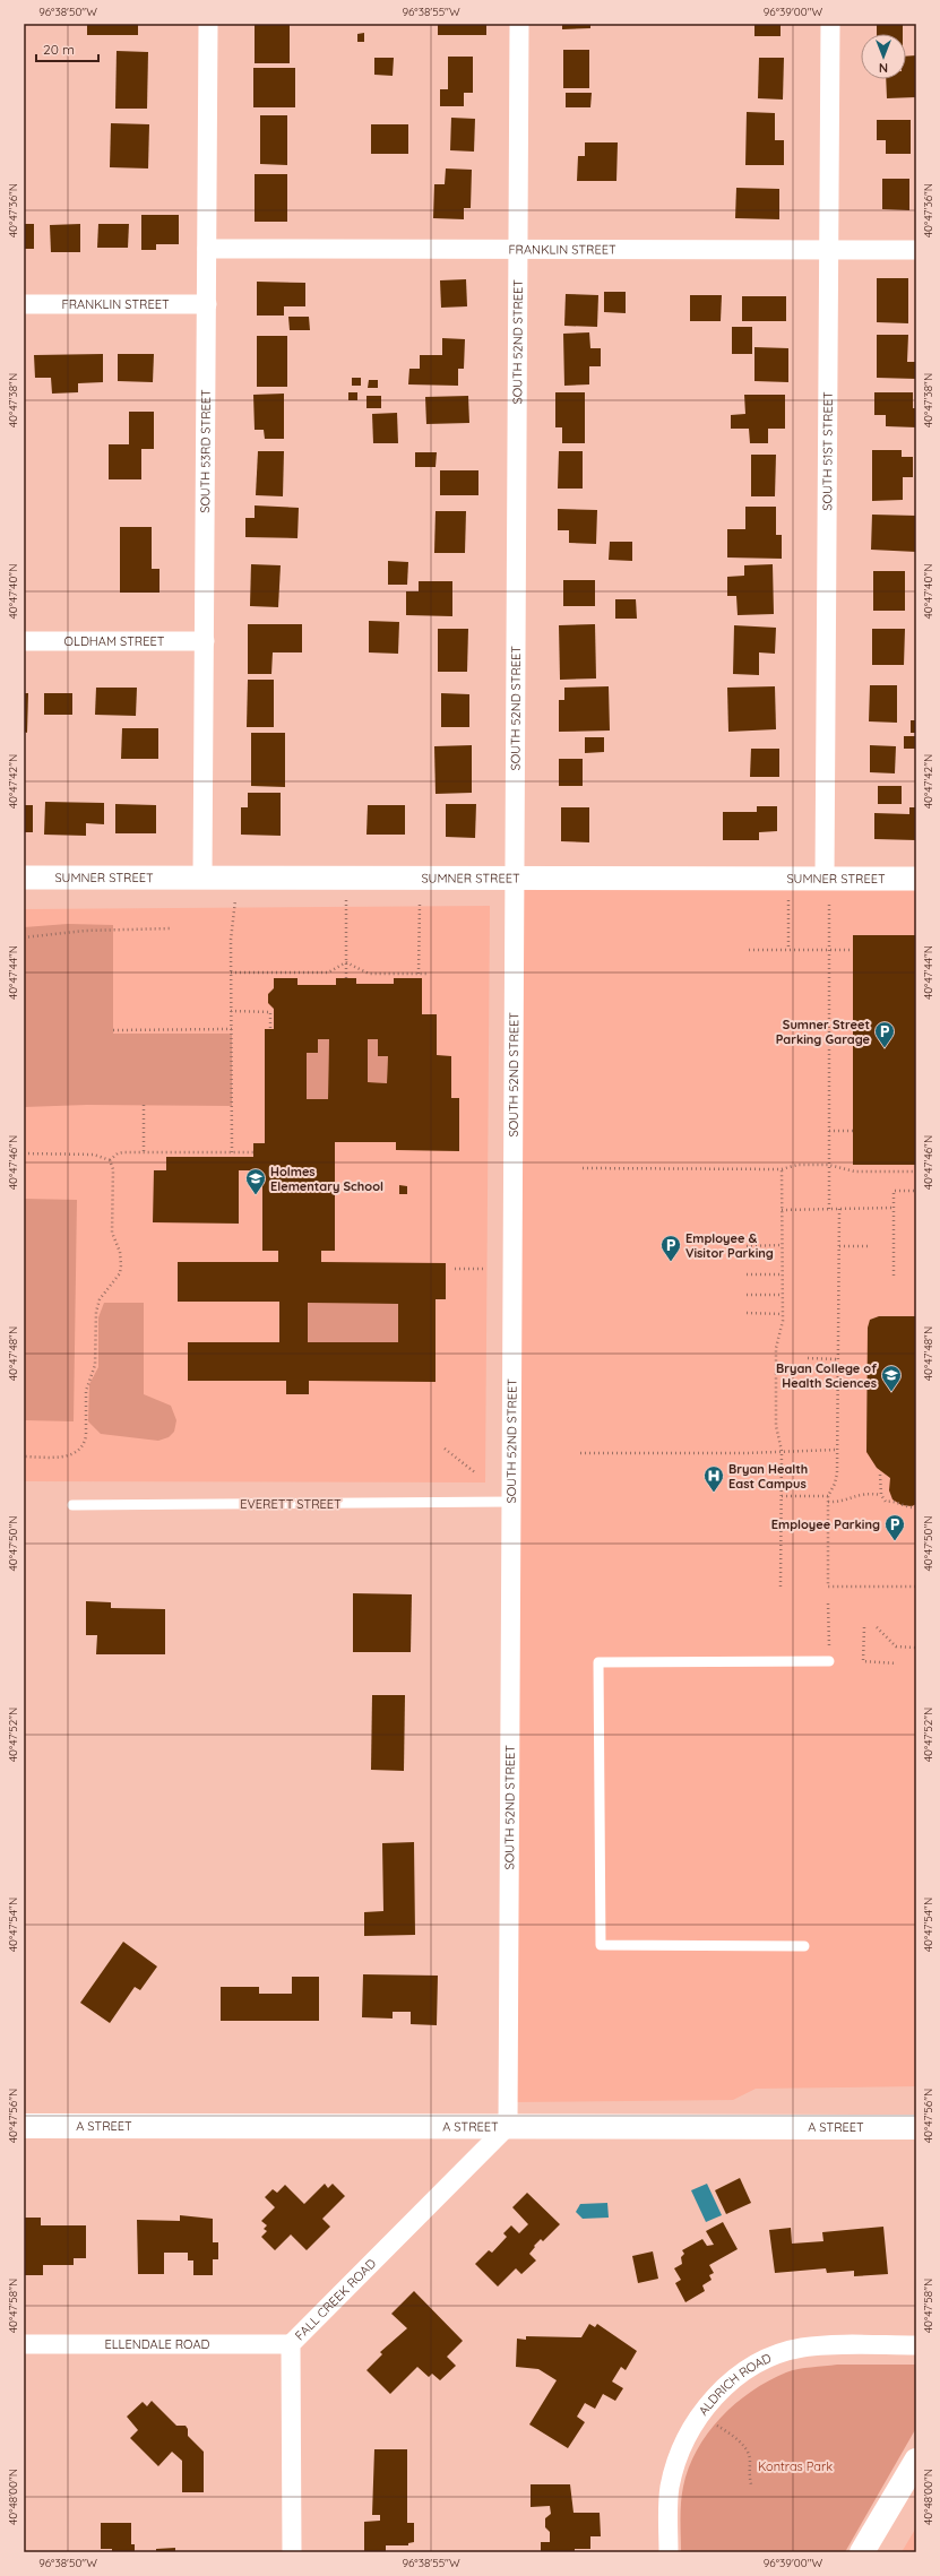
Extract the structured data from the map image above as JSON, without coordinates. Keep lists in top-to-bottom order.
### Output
{
  "streets": {
    "main road": ["A STREET"],
    "street": [
      "FRANKLIN STREET",
      "SOUTH 52ND STREET",
      "SOUTH 53RD STREET",
      "SOUTH 51ST STREET",
      "OLDHAM STREET",
      "SUMNER STREET",
      "FALL CREEK ROAD",
      "ELLENDALE ROAD",
      "ALDRICH ROAD"
    ],
    "lane": ["EVERETT STREET"]
  },
  "crossings": [
    ["FRANKLIN STREET", "SOUTH 52ND STREET"],
    ["FRANKLIN STREET", "SOUTH 53RD STREET"],
    ["FRANKLIN STREET", "SOUTH 51ST STREET"],
    ["SOUTH 52ND STREET", "SUMNER STREET"],
    ["SOUTH 52ND STREET", "EVERETT STREET"],
    ["SOUTH 52ND STREET", "A STREET"],
    ["SOUTH 52ND STREET", "FALL CREEK ROAD"],
    ["SOUTH 53RD STREET", "OLDHAM STREET"],
    ["SOUTH 53RD STREET", "SUMNER STREET"],
    ["SOUTH 51ST STREET", "SUMNER STREET"],
    ["A STREET", "FALL CREEK ROAD"],
    ["FALL CREEK ROAD", "ELLENDALE ROAD"]
  ],
  "parks": ["Kontras Park"],
  "places": {
    "parking": ["Sumner Street Parking Garage", "Employee & Visitor Parking", "Employee Parking"],
    "school or university": ["Holmes Elementary School", "Bryan College of Health Sciences"],
    "hospital": ["Bryan Health East Campus"]
  },
  "scale_bar": "20 m",
  "north": "bottom",
  "coordinates": [
    "96°38'50\"W",
    "96°38'55\"W",
    "96°39'00\"W",
    "40°47'36\"N",
    "40°47'38\"N",
    "40°47'40\"N",
    "40°47'42\"N",
    "40°47'44\"N",
    "40°47'46\"N",
    "40°47'48\"N",
    "40°47'50\"N",
    "40°47'52\"N",
    "40°47'54\"N",
    "40°47'56\"N",
    "40°47'58\"N",
    "40°48'00\"N"
  ]
}
